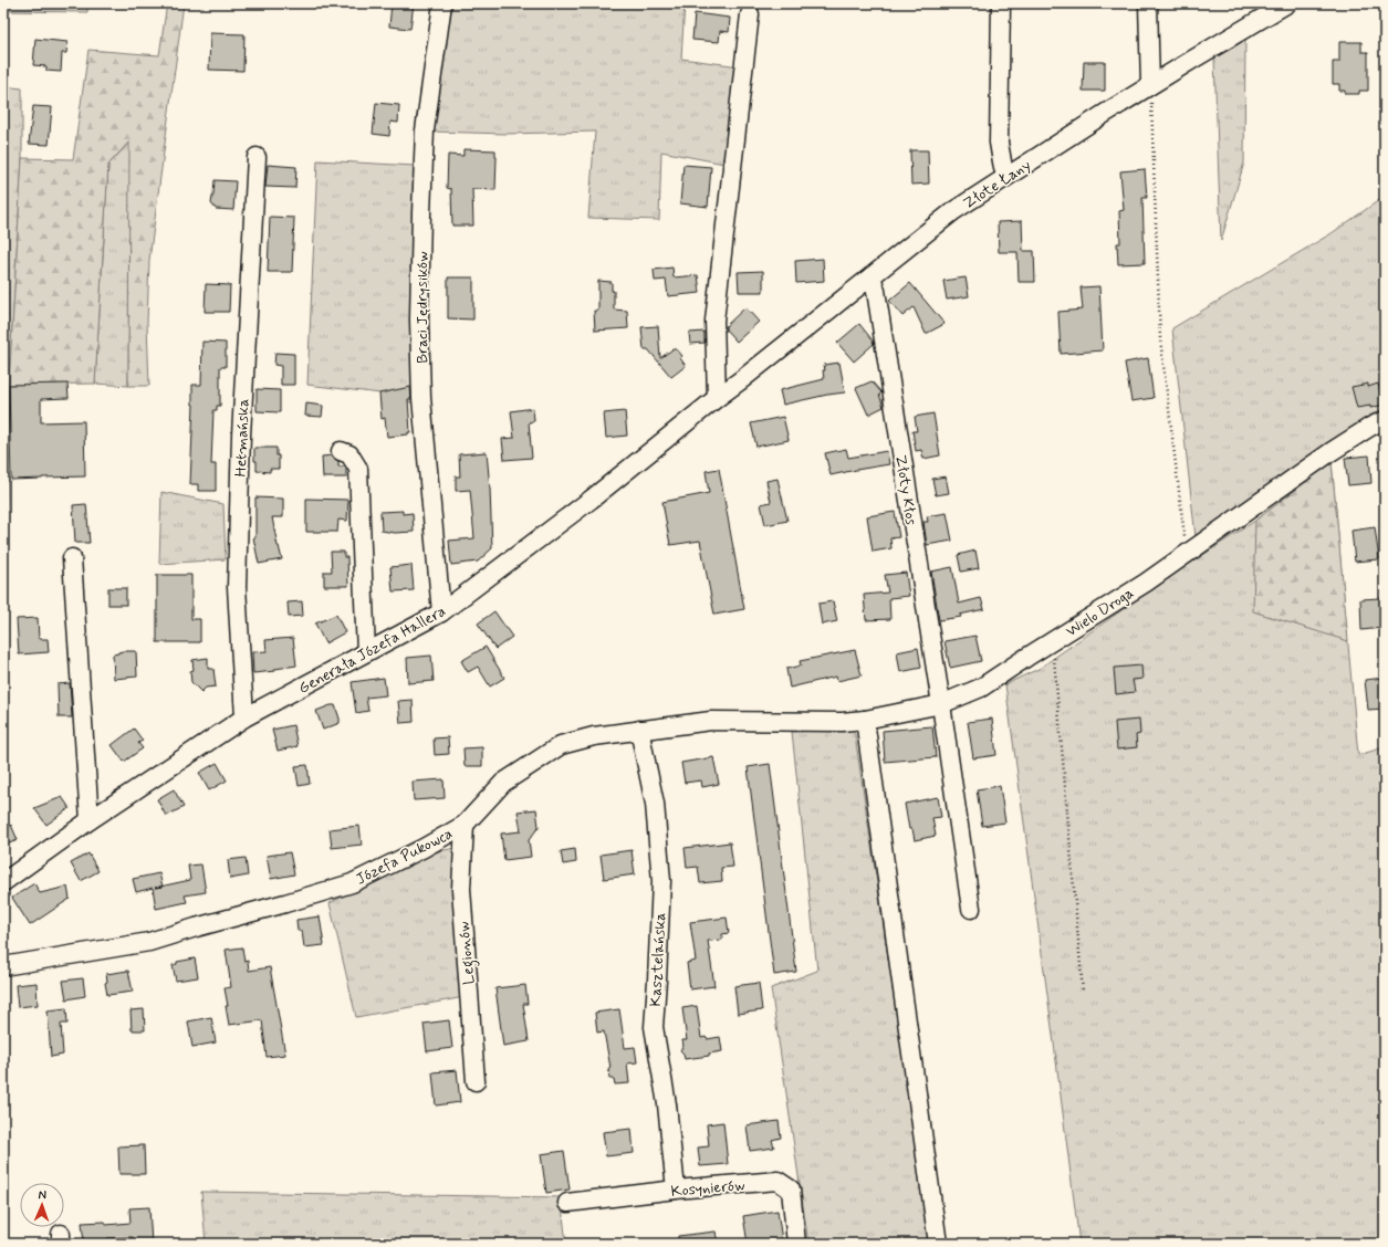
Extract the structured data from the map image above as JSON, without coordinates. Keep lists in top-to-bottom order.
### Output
{
  "streets": {
    "street": [
      "Złote Łany",
      "Braci Jędrysików",
      "Hetmańska",
      "Złoty Kłos",
      "Wielo Droga",
      "Generała Józefa Hallera",
      "Józefa Pukowca",
      "Legionów",
      "Kasztelańska",
      "Kosynierów"
    ]
  },
  "crossings": [
    ["Złote Łany", "Złoty Kłos"],
    ["Złote Łany", "Generała Józefa Hallera"],
    ["Braci Jędrysików", "Generała Józefa Hallera"],
    ["Hetmańska", "Generała Józefa Hallera"],
    ["Złoty Kłos", "Wielo Droga"],
    ["Wielo Droga", "Józefa Pukowca"],
    ["Józefa Pukowca", "Legionów"],
    ["Józefa Pukowca", "Kasztelańska"],
    ["Kasztelańska", "Kosynierów"]
  ],
  "north": "top"
}
